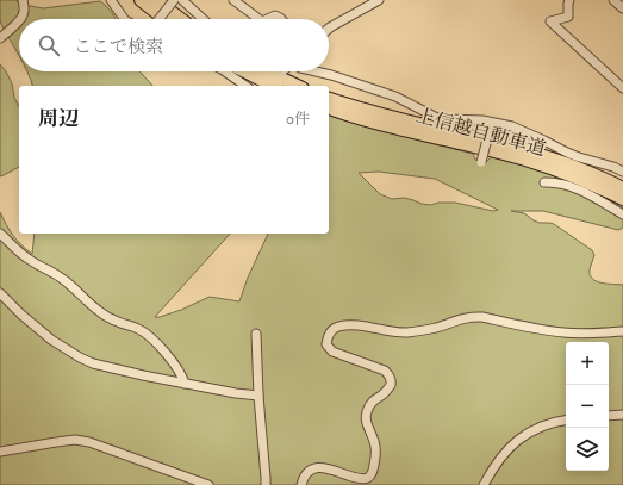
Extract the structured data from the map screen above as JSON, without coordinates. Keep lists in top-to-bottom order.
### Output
{
  "streets": {
    "highway": ["上信越自動車道"]
  },
  "page": {
    "search": "ここで検索",
    "heading": ["周辺", "0件"],
    "map_buttons": ["+", "−"]
  }
}
